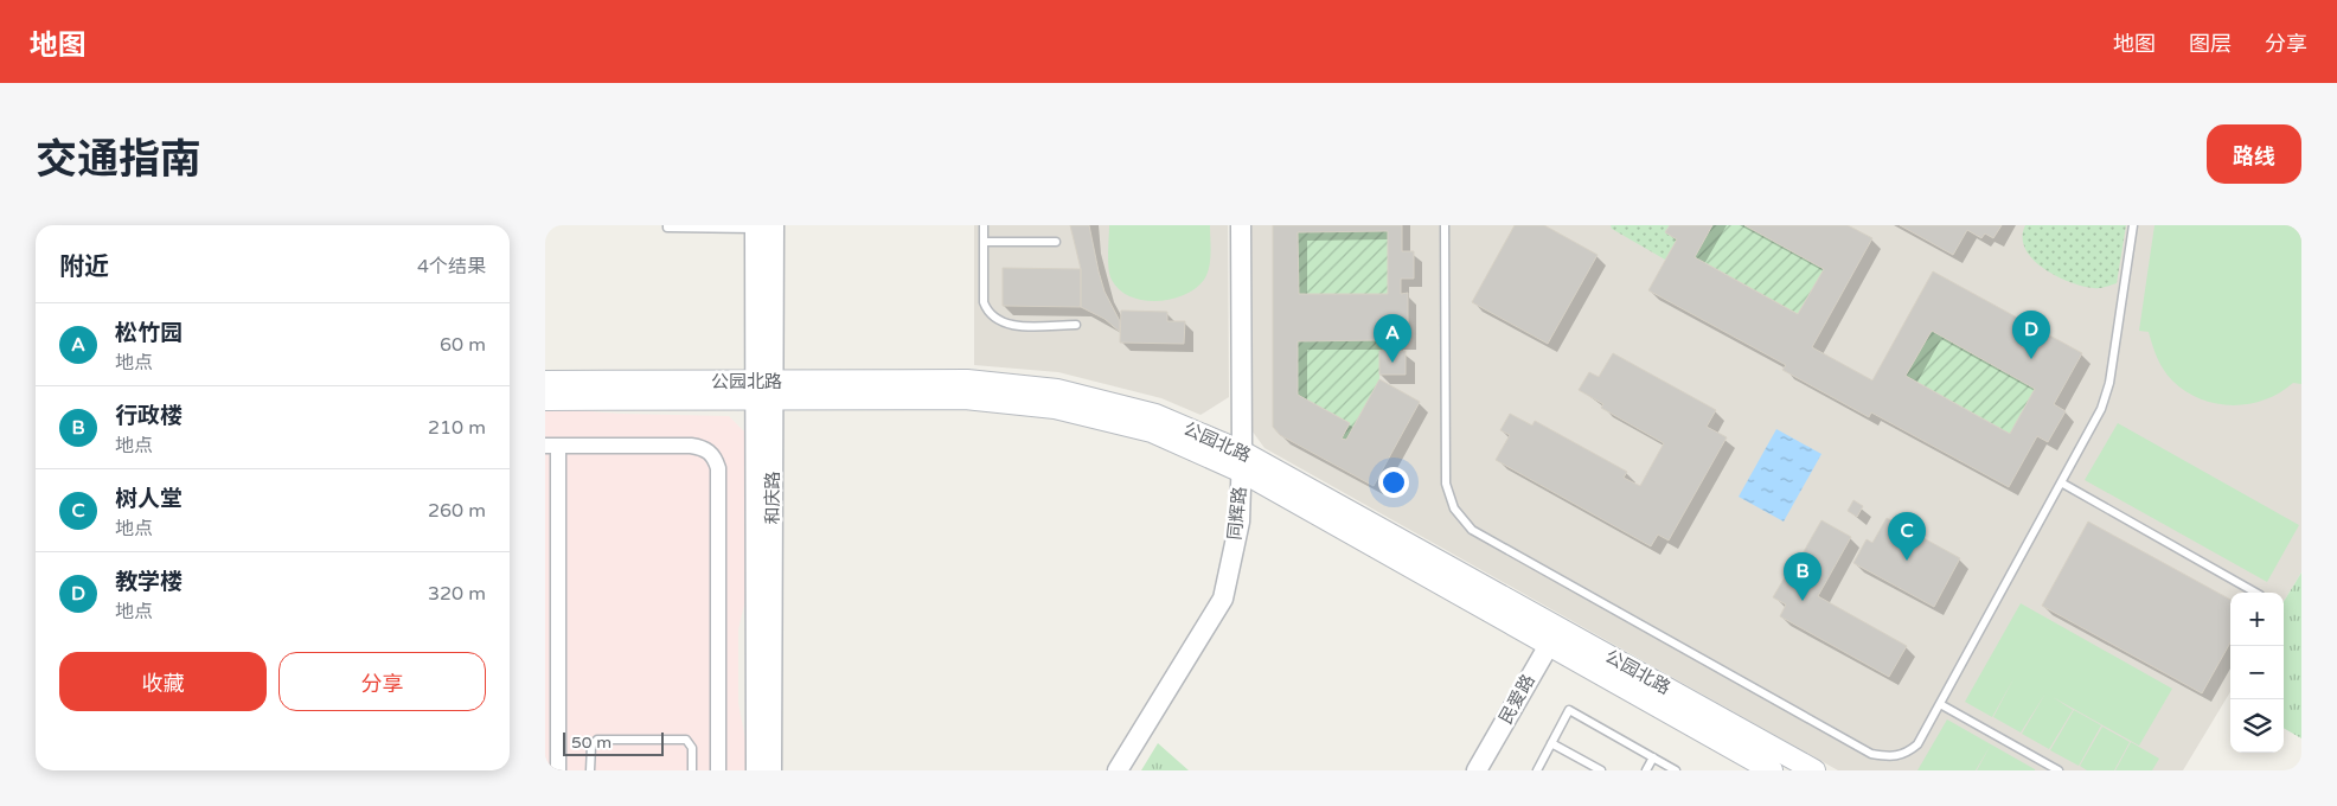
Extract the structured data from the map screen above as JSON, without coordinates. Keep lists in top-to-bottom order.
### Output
{
  "streets": {
    "main road": ["公园北路"],
    "street": ["和庆路", "同辉路", "民爱路"]
  },
  "crossings": [
    ["公园北路", "和庆路"],
    ["公园北路", "同辉路"],
    ["公园北路", "民爱路"]
  ],
  "scale_bar": "50 m",
  "page": {
    "header": "地图",
    "nav": ["地图", "图层", "分享"],
    "title": "交通指南",
    "buttons": [
      "路线",
      ["收藏", "分享"]
    ],
    "heading": ["附近", "4个结果"],
    "list": [
      {
        "mark": "A",
        "name": "松竹园",
        "note": "地点",
        "value": "60 m"
      },
      {
        "mark": "B",
        "name": "行政楼",
        "note": "地点",
        "value": "210 m"
      },
      {
        "mark": "C",
        "name": "树人堂",
        "note": "地点",
        "value": "260 m"
      },
      {
        "mark": "D",
        "name": "教学楼",
        "note": "地点",
        "value": "320 m"
      }
    ],
    "pins": [
      "D",
      "A",
      "C",
      "B"
    ],
    "map_buttons": ["+", "−"],
    "scale": "50 m"
  }
}
